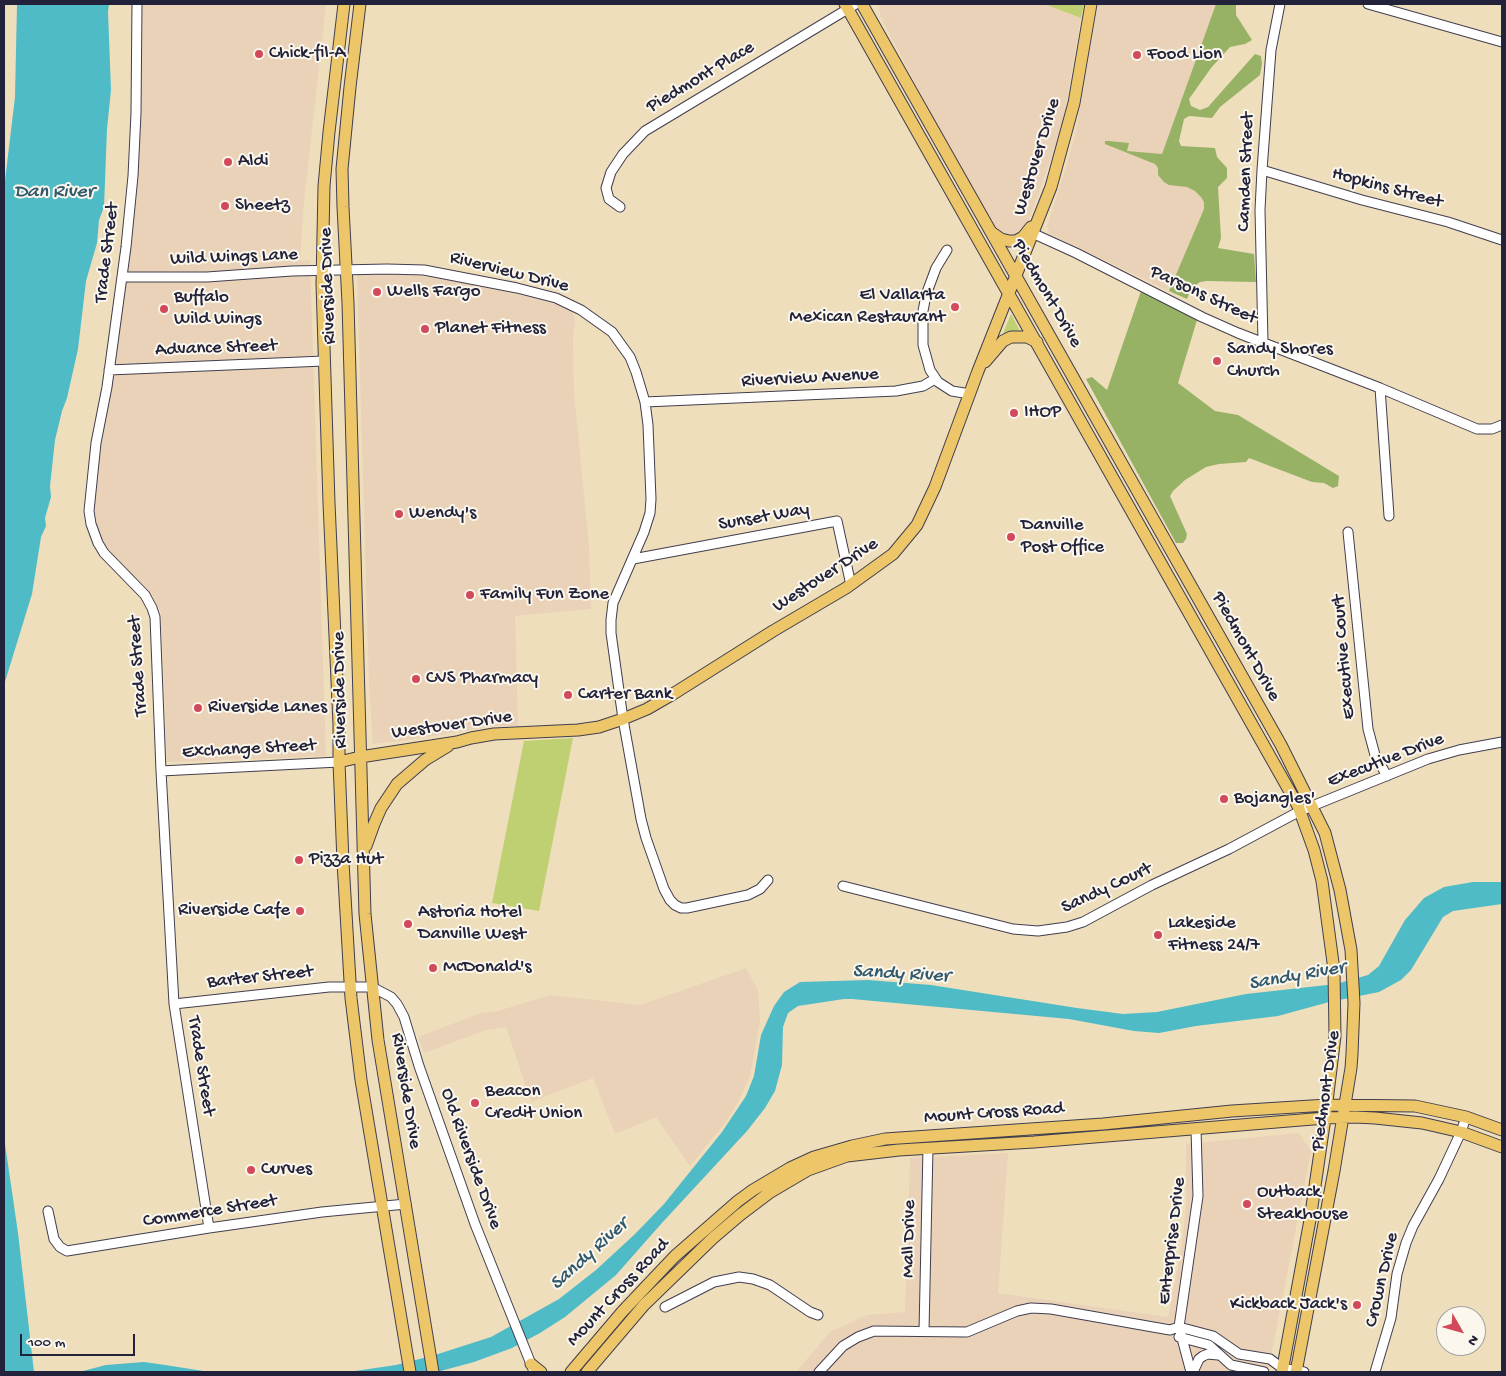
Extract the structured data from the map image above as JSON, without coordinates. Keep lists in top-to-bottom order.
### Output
{
  "streets": {
    "main road": [
      "Westover Drive",
      "Riverside Drive",
      "Piedmont Drive",
      "Mount Cross Road"
    ],
    "street": [
      "Piedmont Place",
      "Camden Street",
      "Hopkins Street",
      "Trade Street",
      "Wild Wings Lane",
      "Riverview Drive",
      "Parsons Street",
      "Advance Street",
      "Riverview Avenue",
      "Sunset Way",
      "Executive Court",
      "Exchange Street",
      "Executive Drive",
      "Sandy Court",
      "Barter Street",
      "Old Riverside Drive",
      "Commerce Street",
      "Mall Drive",
      "Enterprise Drive",
      "Crown Drive"
    ]
  },
  "crossings": [
    ["Piedmont Place", "Piedmont Drive"],
    ["Westover Drive", "Riverview Drive"],
    ["Westover Drive", "Riverside Drive"],
    ["Westover Drive", "Piedmont Drive"],
    ["Westover Drive", "Parsons Street"],
    ["Westover Drive", "Sunset Way"],
    ["Westover Drive", "Exchange Street"],
    ["Camden Street", "Hopkins Street"],
    ["Camden Street", "Parsons Street"],
    ["Trade Street", "Wild Wings Lane"],
    ["Trade Street", "Advance Street"],
    ["Trade Street", "Exchange Street"],
    ["Trade Street", "Barter Street"],
    ["Trade Street", "Commerce Street"],
    ["Wild Wings Lane", "Riverview Drive"],
    ["Wild Wings Lane", "Riverside Drive"],
    ["Riverview Drive", "Riverside Drive"],
    ["Riverview Drive", "Riverview Avenue"],
    ["Riverview Drive", "Sunset Way"],
    ["Riverside Drive", "Advance Street"],
    ["Riverside Drive", "Exchange Street"],
    ["Riverside Drive", "Barter Street"],
    ["Riverside Drive", "Old Riverside Drive"],
    ["Riverside Drive", "Commerce Street"],
    ["Piedmont Drive", "Executive Drive"],
    ["Piedmont Drive", "Sandy Court"],
    ["Piedmont Drive", "Mount Cross Road"],
    ["Executive Court", "Executive Drive"],
    ["Executive Drive", "Sandy Court"],
    ["Mount Cross Road", "Mall Drive"],
    ["Mount Cross Road", "Enterprise Drive"],
    ["Mount Cross Road", "Crown Drive"]
  ],
  "water": ["Dan River", "Sandy River"],
  "places": [
    "Chick-fil-A",
    "Food Lion",
    "Aldi",
    "Sheetz",
    "Wells Fargo",
    "El Vallarta Mexican Restaurant",
    "Buffalo Wild Wings",
    "Planet Fitness",
    "Sandy Shores Church",
    "IHOP",
    "Wendy's",
    "Danville Post Office",
    "Family Fun Zone",
    "CVS Pharmacy",
    "Carter Bank",
    "Riverside Lanes",
    "Bojangles'",
    "Pizza Hut",
    "Riverside Cafe",
    "Astoria Hotel Danville West",
    "Lakeside Fitness 24/7",
    "McDonald's",
    "Beacon Credit Union",
    "Curves",
    "Outback Steakhouse",
    "Kickback Jack's"
  ],
  "scale_bar": "100 m",
  "north": "bottom right"
}
